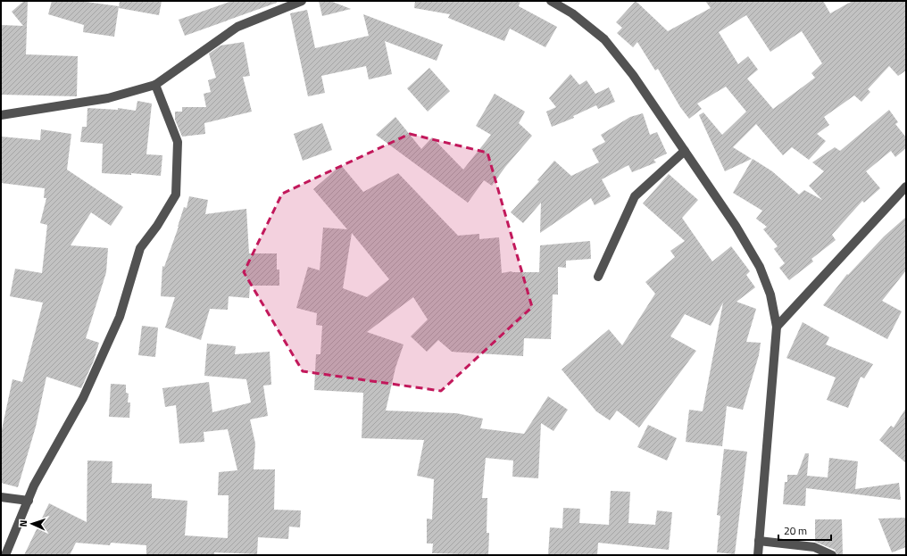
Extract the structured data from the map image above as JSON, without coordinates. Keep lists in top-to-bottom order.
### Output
{
  "scale_bar": "20 m",
  "north": "left"
}
